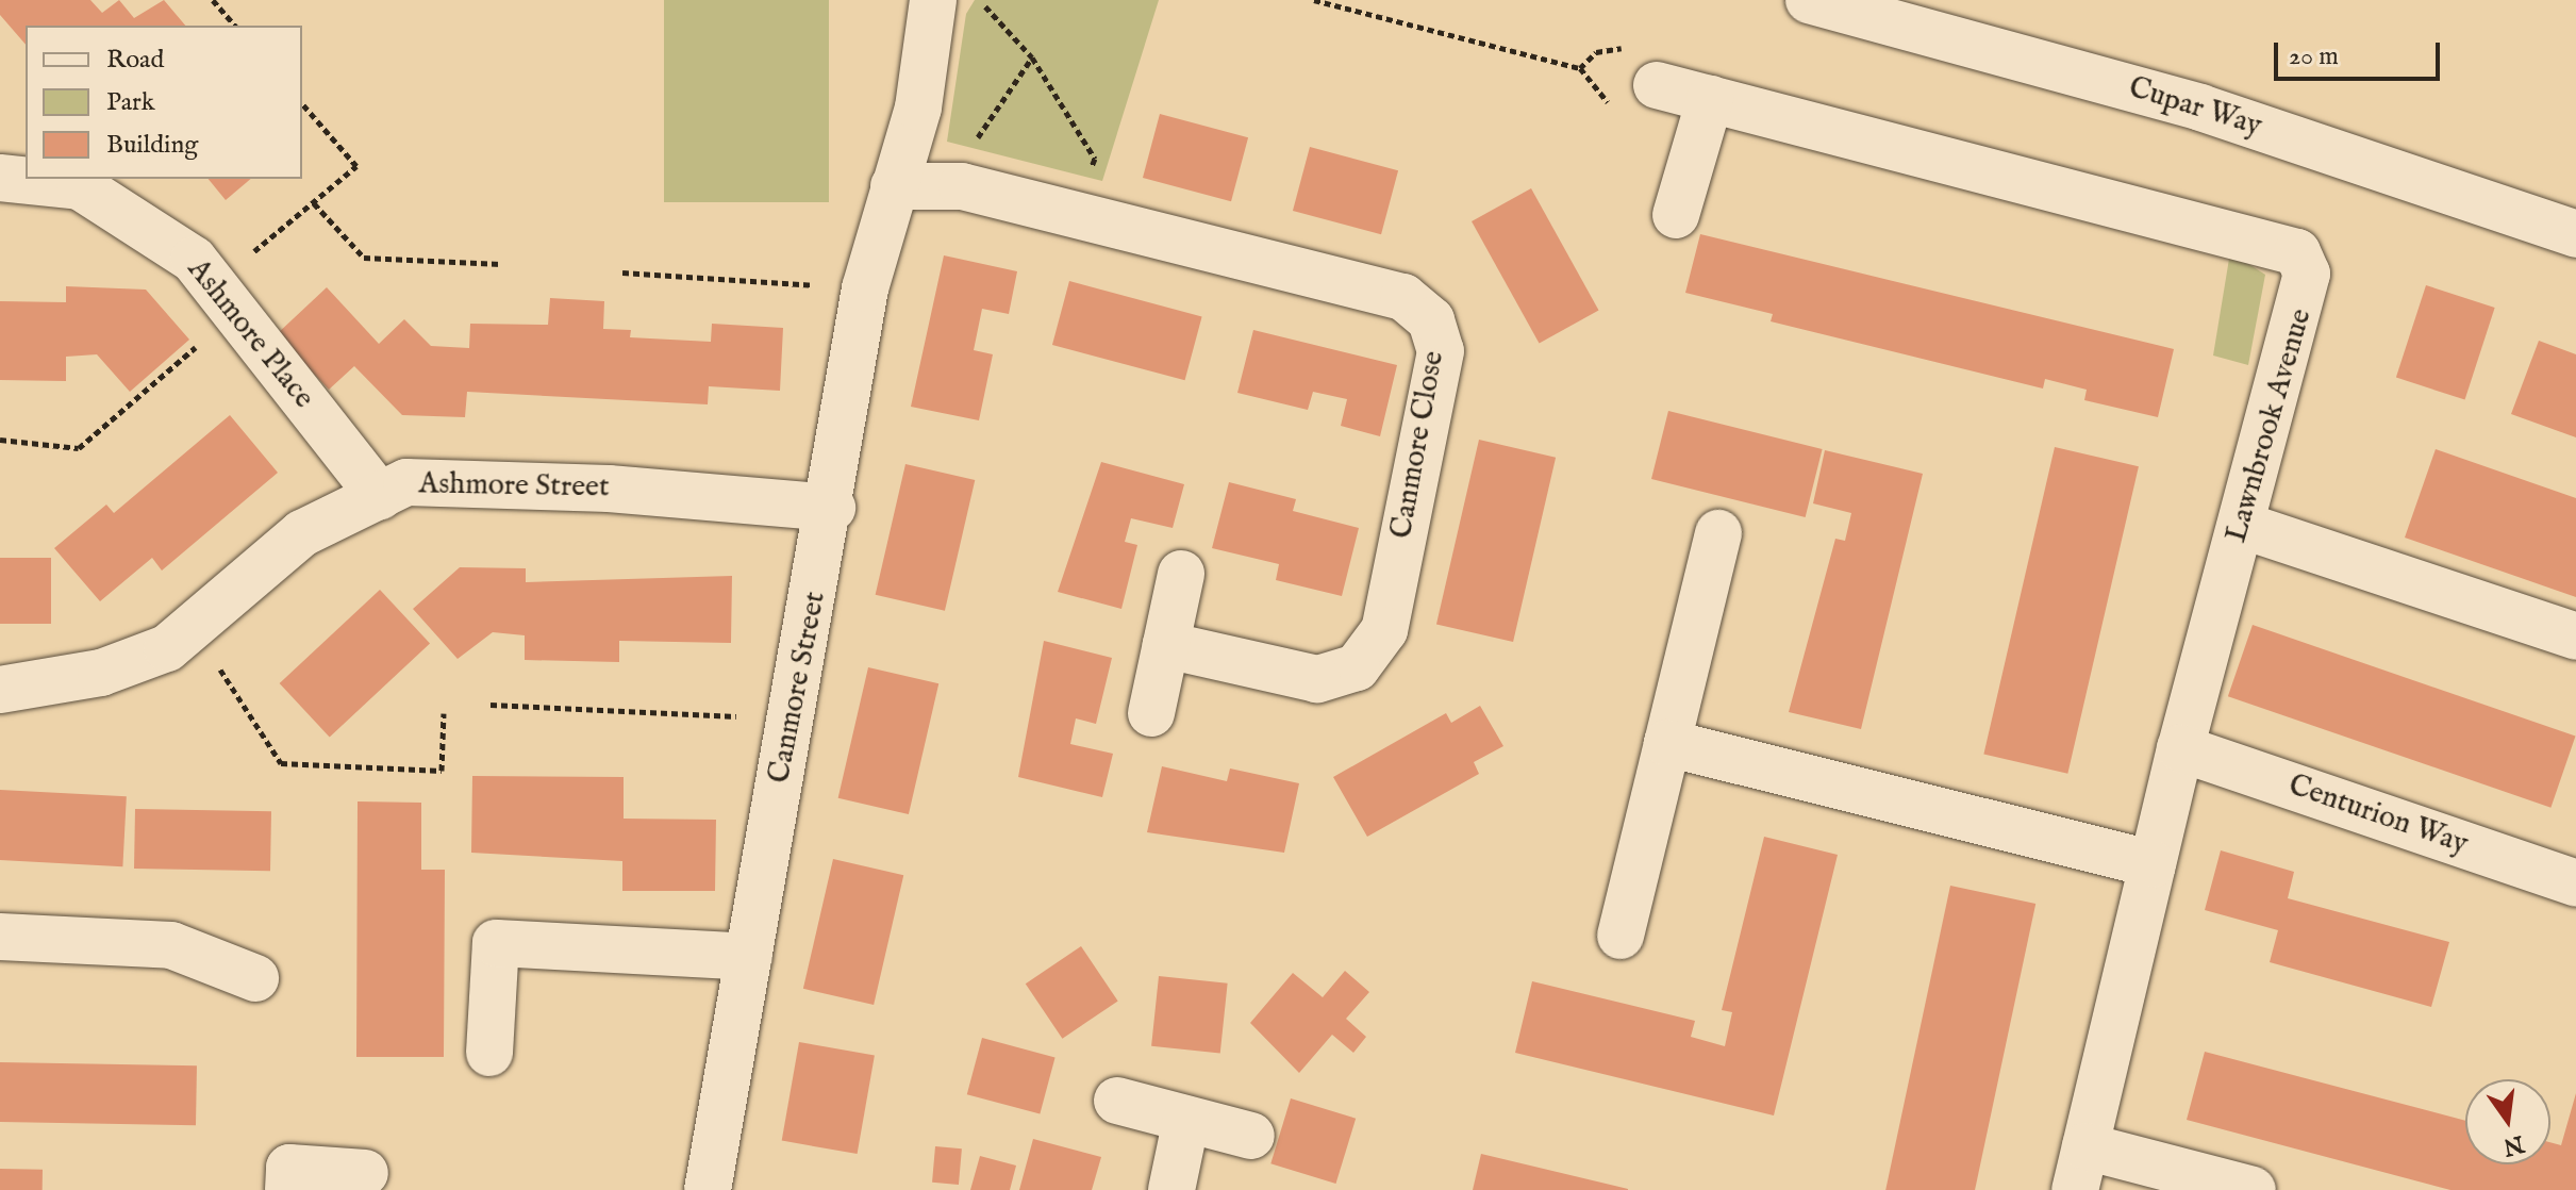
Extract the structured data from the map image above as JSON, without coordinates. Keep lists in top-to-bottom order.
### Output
{
  "streets": {
    "street": [
      "Cupar Way",
      "Ashmore Place",
      "Lawnbrook Avenue",
      "Canmore Close",
      "Ashmore Street",
      "Canmore Street",
      "Centurion Way"
    ]
  },
  "crossings": [
    ["Ashmore Place", "Ashmore Street"],
    ["Lawnbrook Avenue", "Centurion Way"],
    ["Canmore Close", "Canmore Street"],
    ["Ashmore Street", "Canmore Street"]
  ],
  "legend": ["Road", "Park", "Building"],
  "scale_bar": "20 m",
  "north": "bottom"
}
